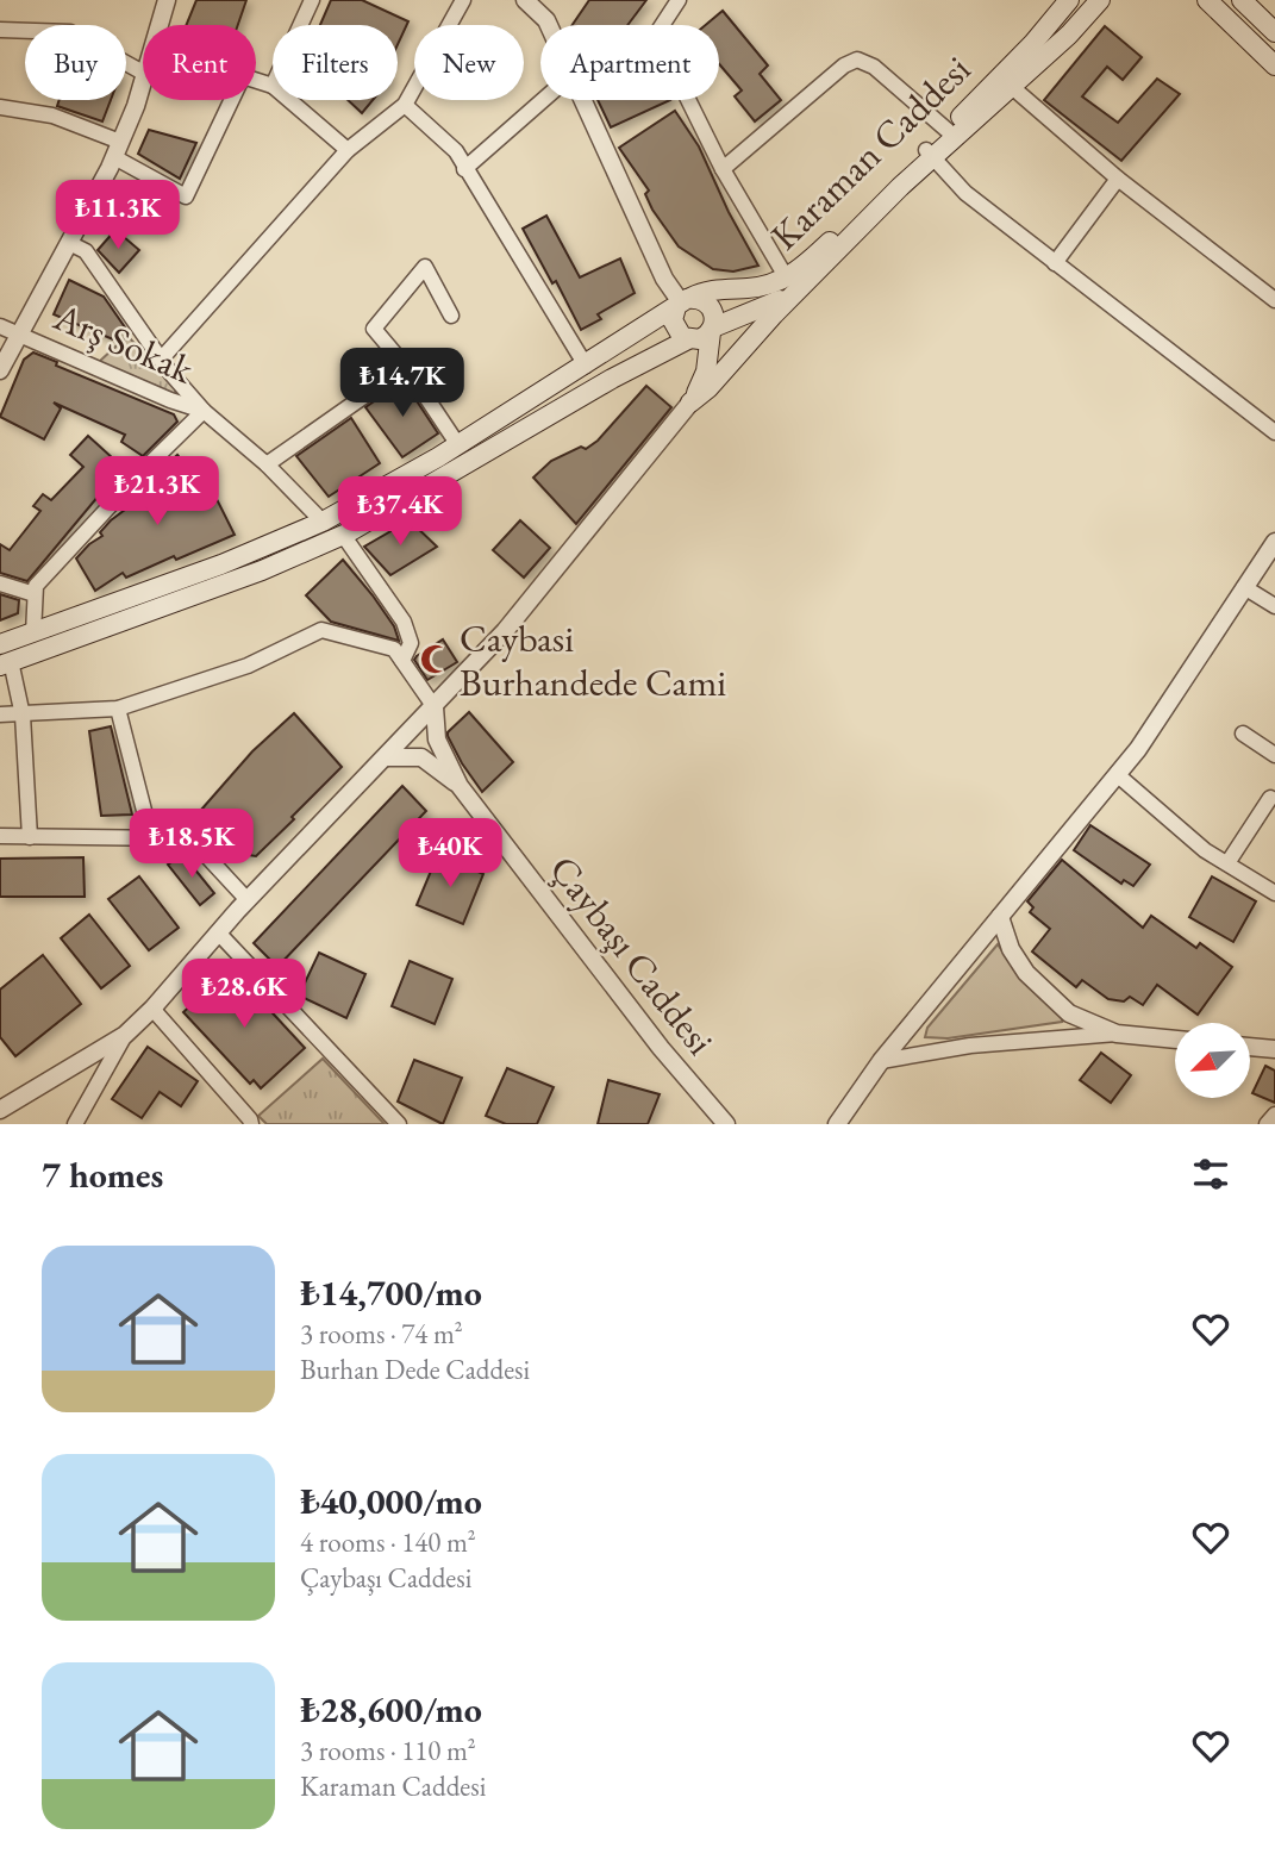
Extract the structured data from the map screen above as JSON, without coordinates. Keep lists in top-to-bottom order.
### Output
{
  "streets": {
    "main road": ["Karaman Caddesi"],
    "street": ["Arş Sokak", "Çaybaşı Caddesi"]
  },
  "places": {
    "mosque": ["Caybasi Burhandede Cami"]
  },
  "north": "bottom left",
  "page": {
    "chip": [
      "Buy",
      "Rent",
      "Filters",
      "New",
      "Apartment"
    ],
    "price": [
      "₺11.3K",
      "₺14.7K",
      "₺21.3K",
      "₺37.4K",
      "₺18.5K",
      "₺40K",
      "₺28.6K"
    ],
    "heading": "7 homes",
    "list": [
      {
        "name": "₺14,700/mo",
        "note": "3 rooms · 74 m² · Burhan Dede Caddesi"
      },
      {
        "name": "₺40,000/mo",
        "note": "4 rooms · 140 m² · Çaybaşı Caddesi"
      },
      {
        "name": "₺28,600/mo",
        "note": "3 rooms · 110 m² · Karaman Caddesi"
      }
    ]
  }
}
